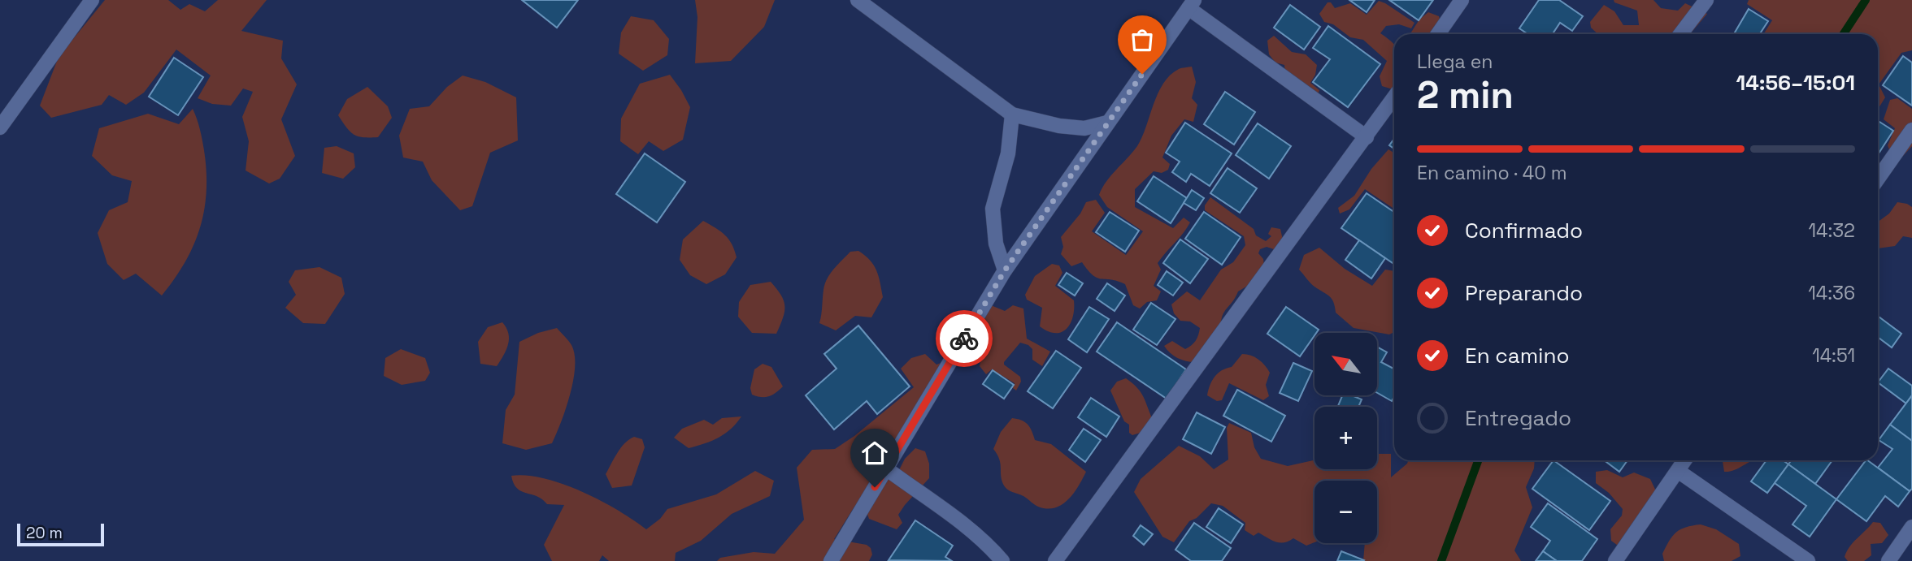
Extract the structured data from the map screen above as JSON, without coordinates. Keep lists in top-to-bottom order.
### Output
{
  "scale_bar": "20 m",
  "north": "top left",
  "page": {
    "heading": ["2 min", "Llega en", "14:56–15:01"],
    "bar": "En camino · 40 m",
    "list": [
      ["Confirmado", "14:32"],
      ["Preparando", "14:36"],
      ["En camino", "14:51"],
      "Entregado"
    ],
    "map_buttons": ["+", "−"],
    "scale": "20 m"
  }
}
